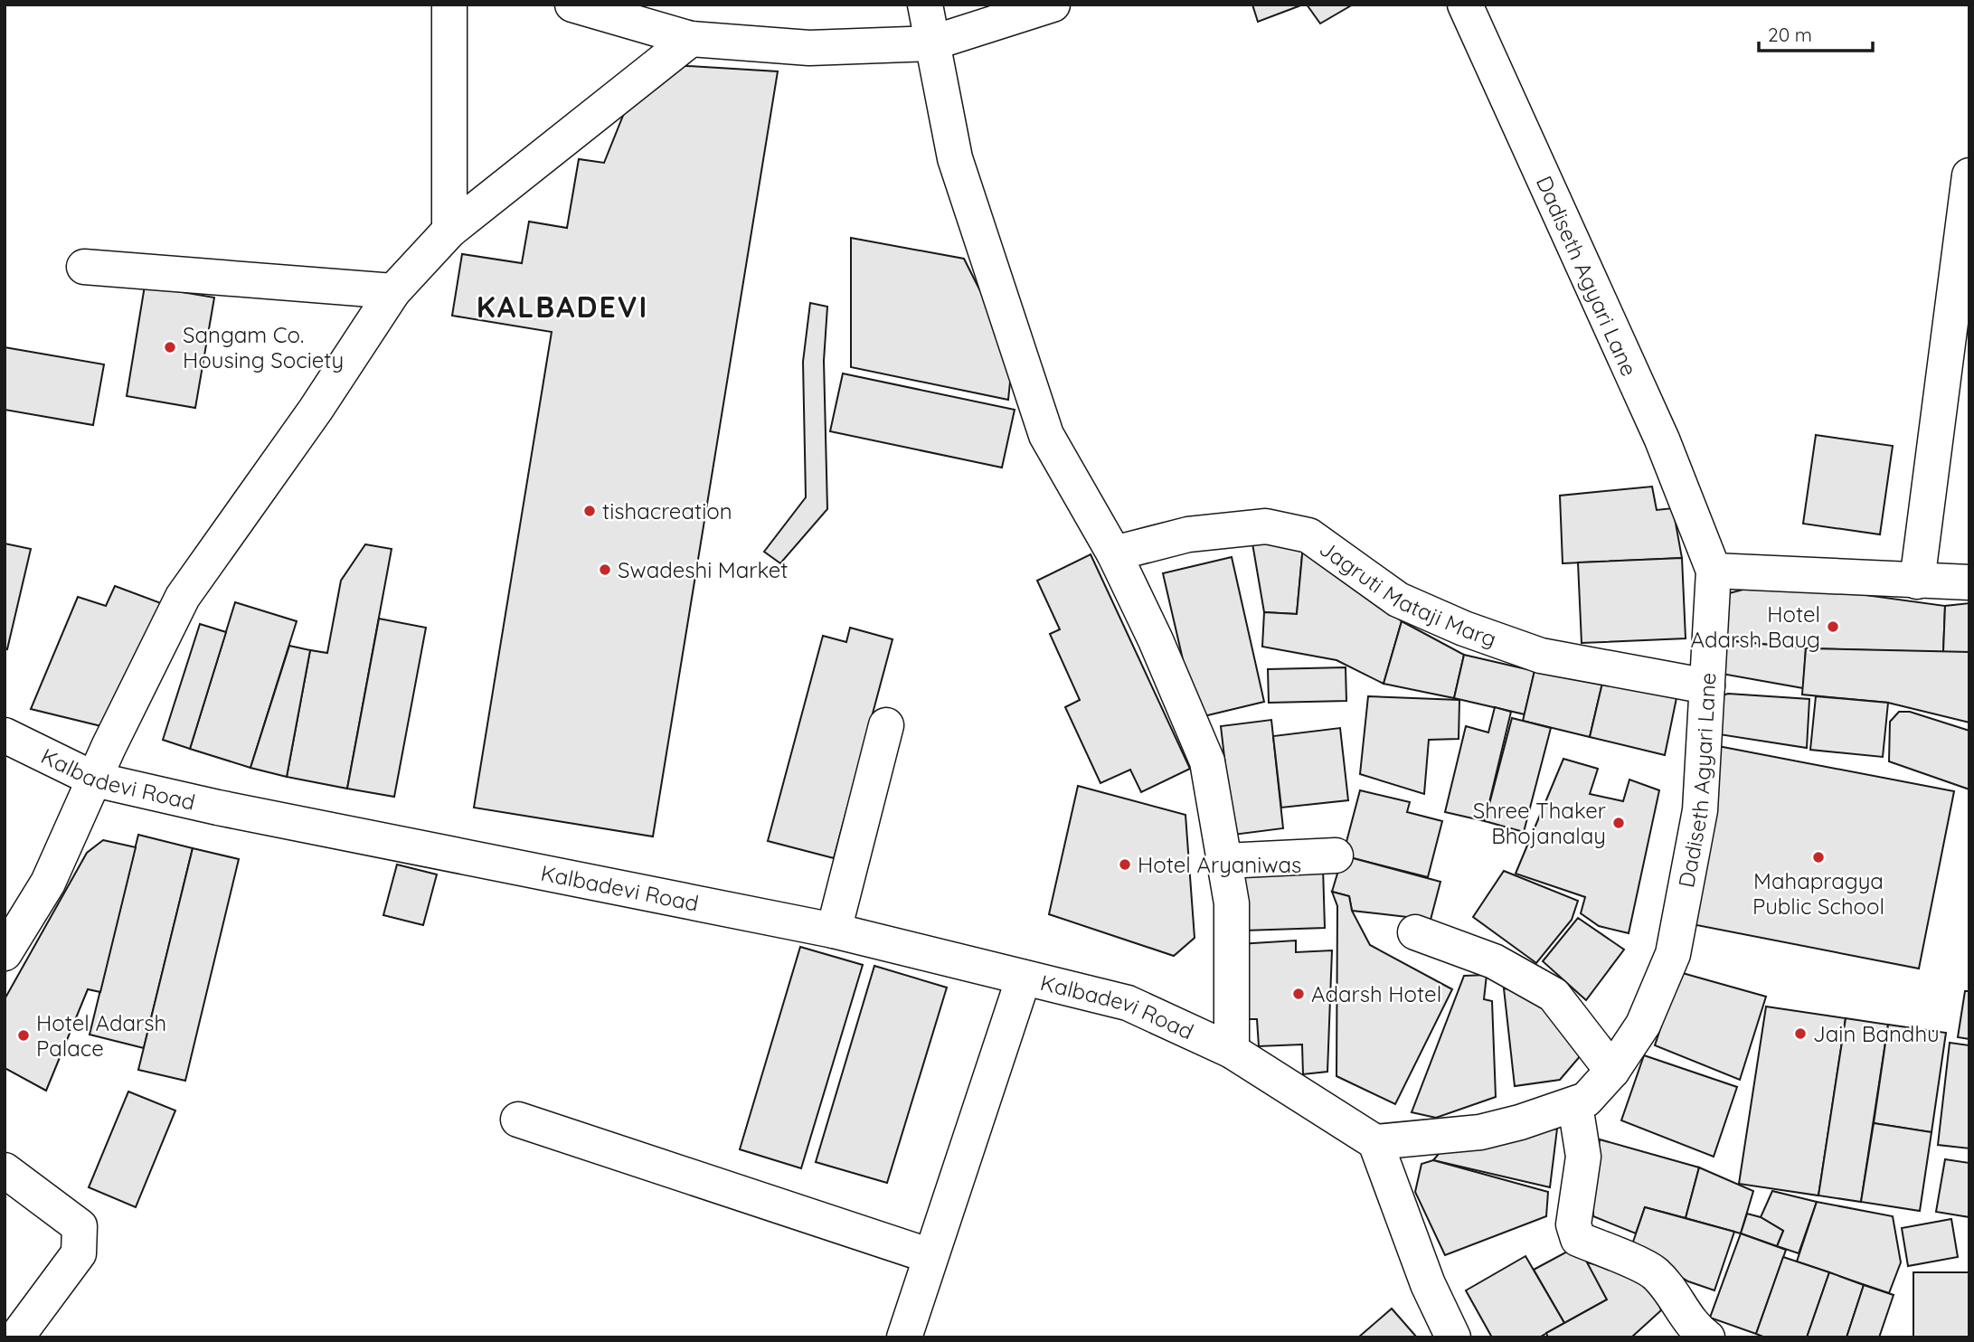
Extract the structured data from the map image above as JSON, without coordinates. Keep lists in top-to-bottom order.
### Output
{
  "streets": {
    "street": ["Dadiseth Agyari Lane", "Jagruti Mataji Marg", "Kalbadevi Road"]
  },
  "crossings": [
    ["Dadiseth Agyari Lane", "Jagruti Mataji Marg"],
    ["Dadiseth Agyari Lane", "Kalbadevi Road"]
  ],
  "districts": ["KALBADEVI"],
  "places": [
    "Sangam Co. Housing Society",
    "tishacreation",
    "Swadeshi Market",
    "Hotel Adarsh Baug",
    "Shree Thaker Bhojanalay",
    "Mahapragya Public School",
    "Hotel Aryaniwas",
    "Adarsh Hotel",
    "Jain Bandhu",
    "Hotel Adarsh Palace"
  ],
  "scale_bar": "20 m"
}
